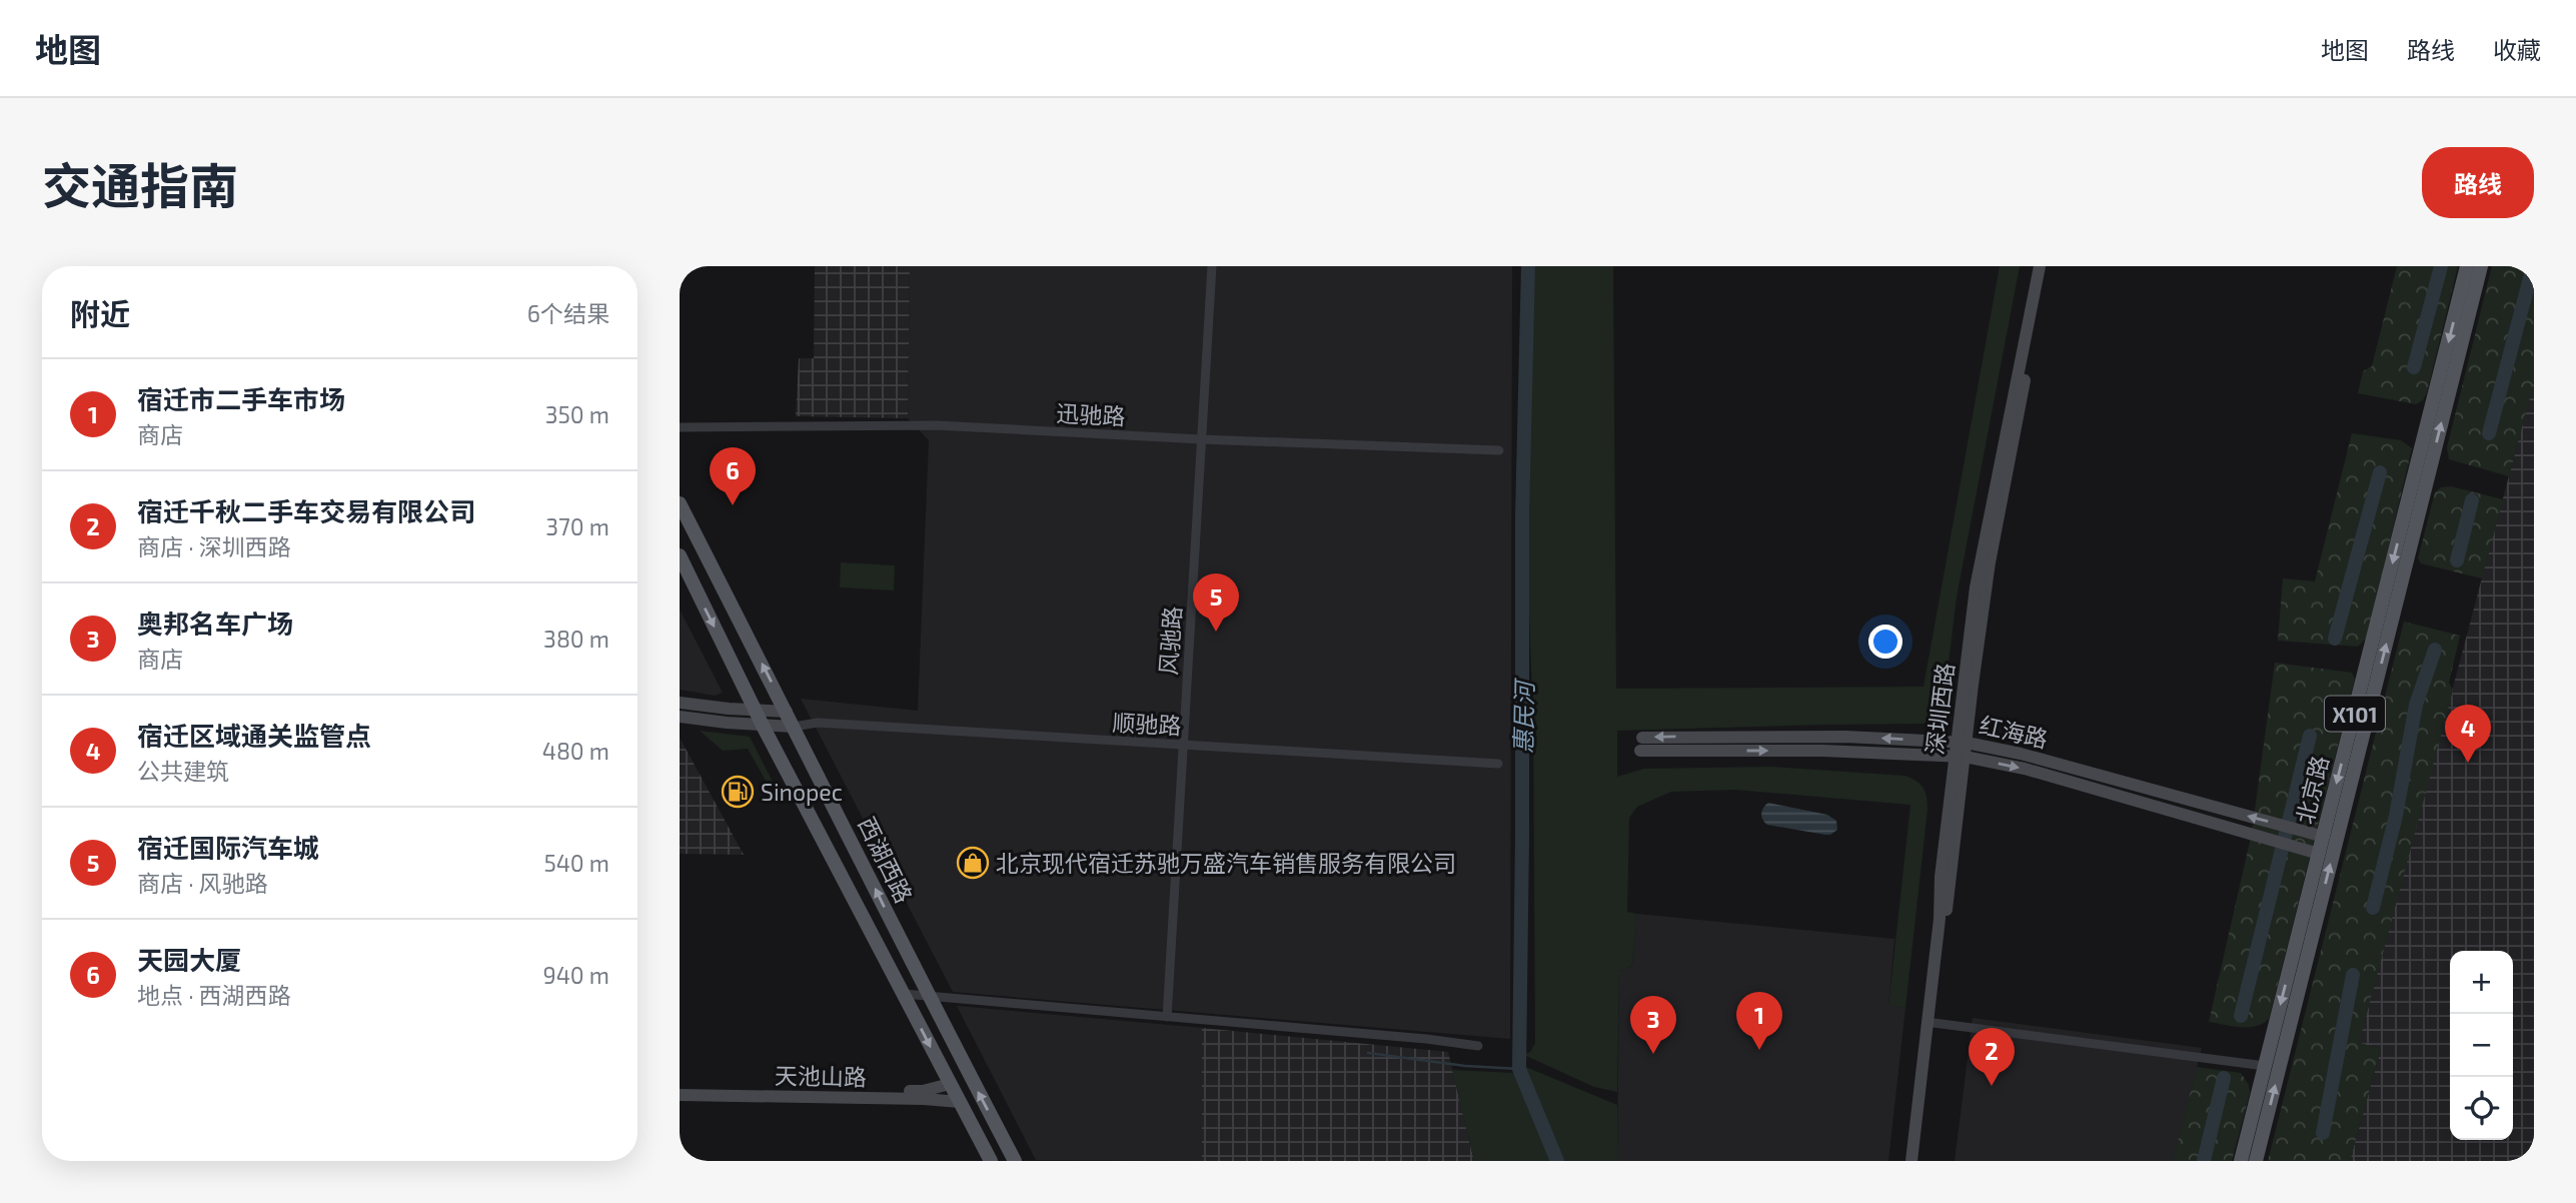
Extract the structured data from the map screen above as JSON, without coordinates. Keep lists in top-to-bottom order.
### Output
{
  "streets": {
    "main road": ["X101", "北京路", "西湖西路"],
    "street": [
      "迅驰路",
      "风驰路",
      "深圳西路",
      "顺驰路",
      "红海路",
      "天池山路"
    ]
  },
  "crossings": [
    ["迅驰路", "风驰路"],
    ["风驰路", "顺驰路"],
    ["深圳西路", "红海路"],
    ["顺驰路", "西湖西路"],
    ["红海路", "北京路"],
    ["西湖西路", "天池山路"]
  ],
  "water": ["惠民河"],
  "places": {
    "fuel station": ["Sinopec"],
    "shop": ["北京现代宿迁苏驰万盛汽车销售服务有限公司"]
  },
  "page": {
    "header": "地图",
    "nav": ["地图", "路线", "收藏"],
    "title": "交通指南",
    "buttons": "路线",
    "heading": ["附近", "6个结果"],
    "list": [
      {
        "mark": "1",
        "name": "宿迁市二手车市场",
        "note": "商店",
        "value": "350 m"
      },
      {
        "mark": "2",
        "name": "宿迁千秋二手车交易有限公司",
        "note": "商店 · 深圳西路",
        "value": "370 m"
      },
      {
        "mark": "3",
        "name": "奥邦名车广场",
        "note": "商店",
        "value": "380 m"
      },
      {
        "mark": "4",
        "name": "宿迁区域通关监管点",
        "note": "公共建筑",
        "value": "480 m"
      },
      {
        "mark": "5",
        "name": "宿迁国际汽车城",
        "note": "商店 · 风驰路",
        "value": "540 m"
      },
      {
        "mark": "6",
        "name": "天园大厦",
        "note": "地点 · 西湖西路",
        "value": "940 m"
      }
    ],
    "pins": [
      "6",
      "5",
      "4",
      "1",
      "3",
      "2"
    ],
    "map_buttons": ["+", "−"]
  }
}
